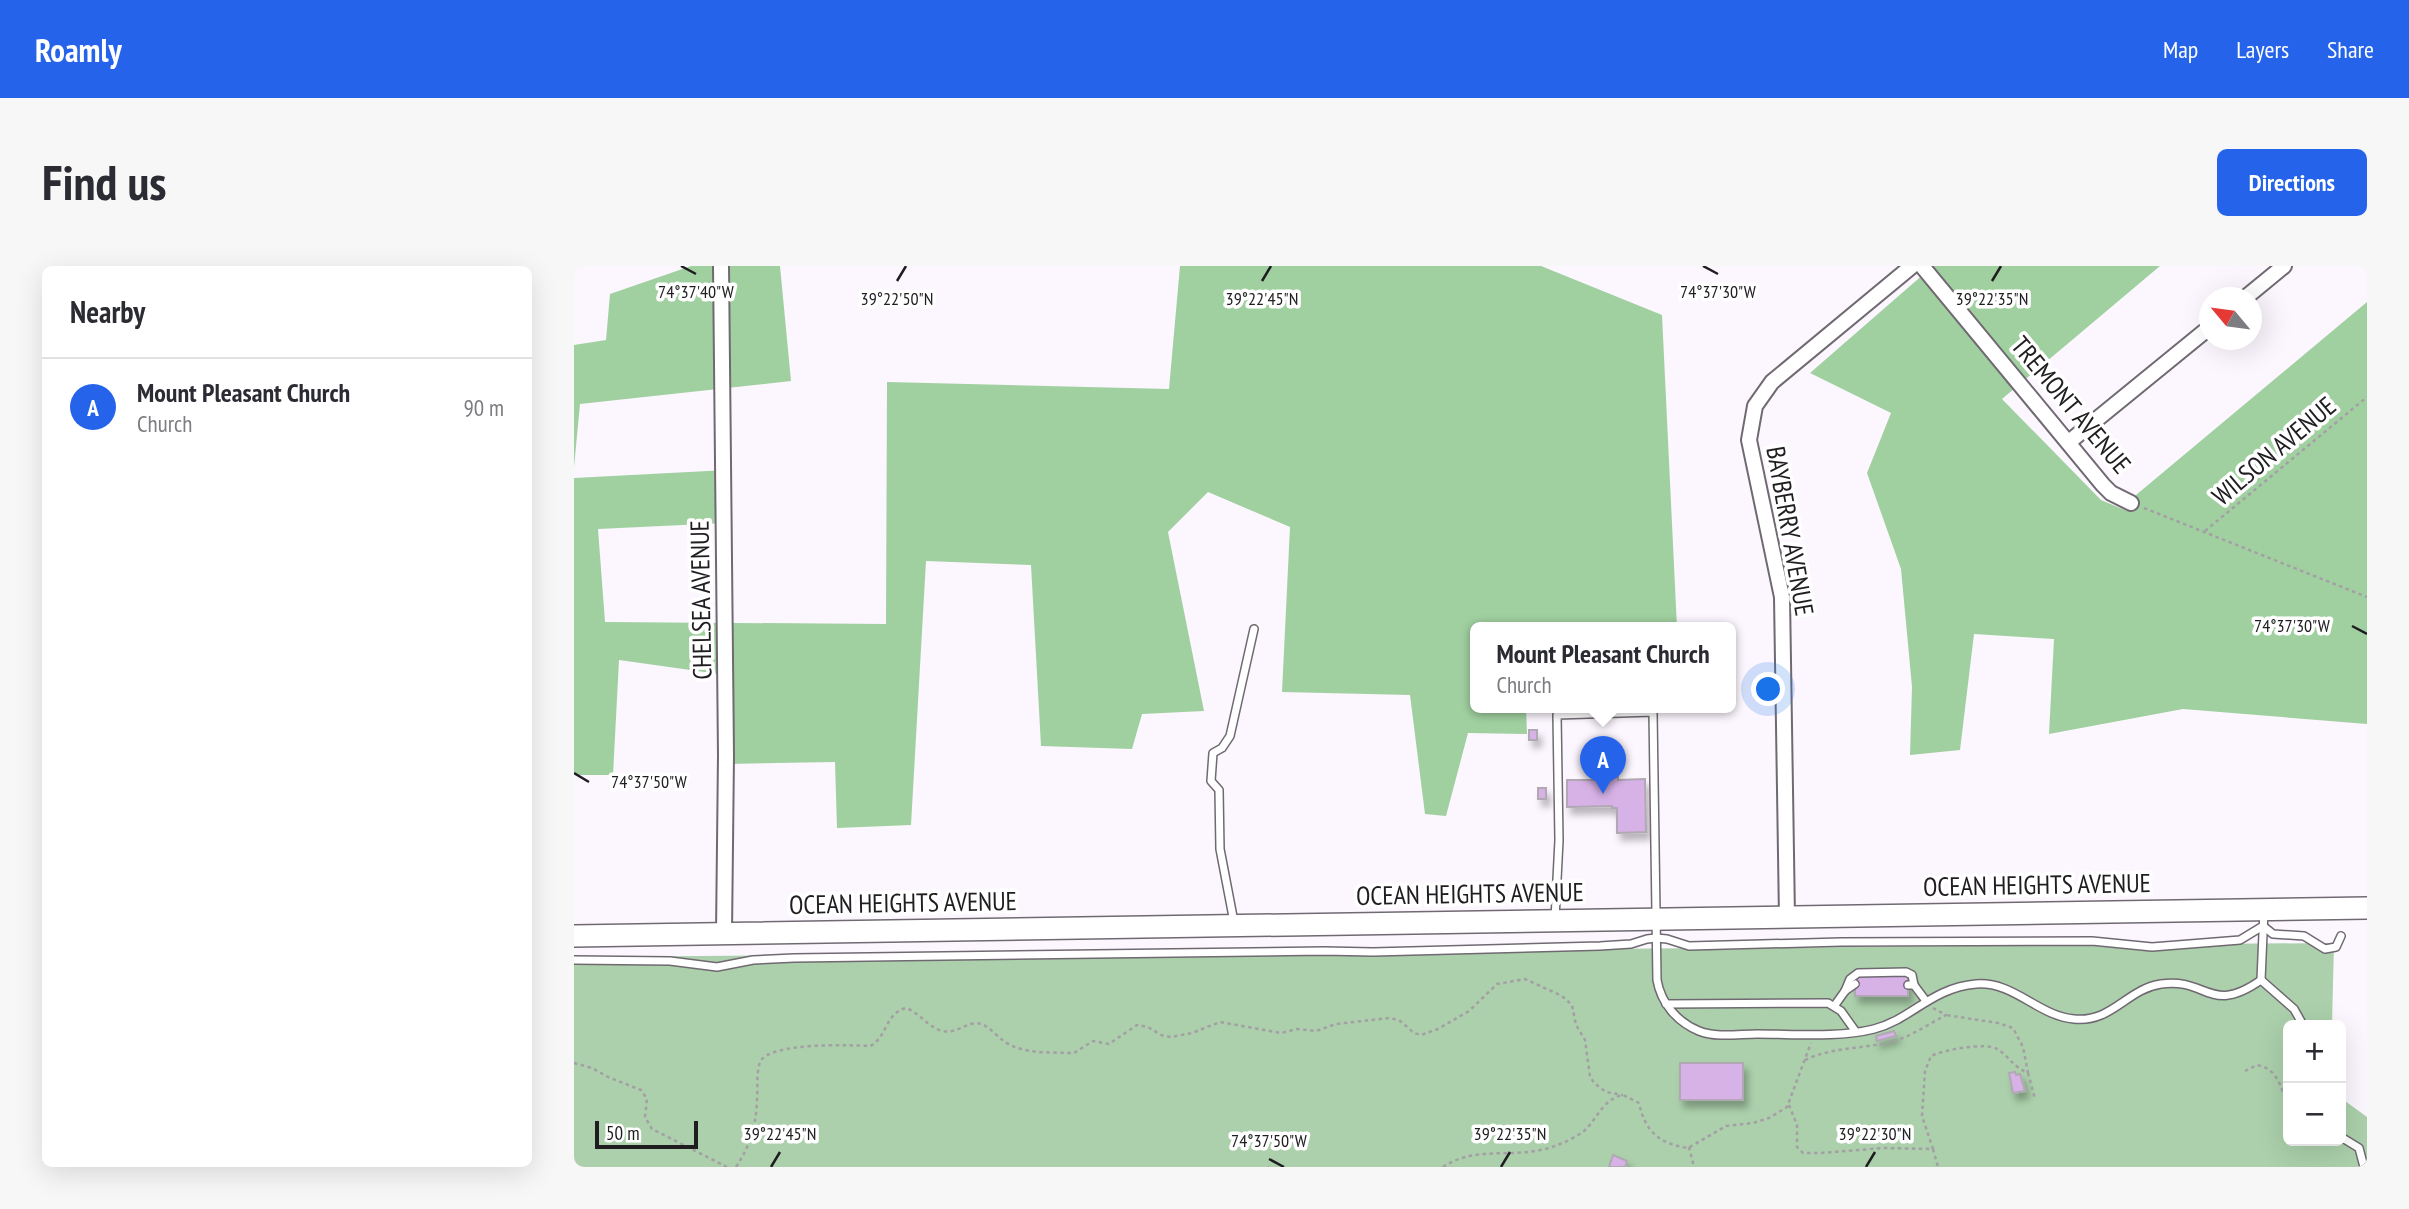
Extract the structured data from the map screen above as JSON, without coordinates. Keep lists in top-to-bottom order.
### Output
{
  "streets": {
    "main road": ["OCEAN HEIGHTS AVENUE"],
    "street": ["TREMONT AVENUE", "BAYBERRY AVENUE", "CHELSEA AVENUE"],
    "path": ["WILSON AVENUE"]
  },
  "crossings": [
    ["TREMONT AVENUE", "WILSON AVENUE"],
    ["BAYBERRY AVENUE", "OCEAN HEIGHTS AVENUE"],
    ["CHELSEA AVENUE", "OCEAN HEIGHTS AVENUE"]
  ],
  "scale_bar": "50 m",
  "north": "top left",
  "page": {
    "header": "Roamly",
    "nav": ["Map", "Layers", "Share"],
    "buttons": "Directions",
    "title": "Find us",
    "heading": "Nearby",
    "list": [
      {
        "mark": "A",
        "name": "Mount Pleasant Church",
        "note": "Church",
        "value": "90 m"
      }
    ],
    "popup": ["Mount Pleasant Church", "Church"],
    "pins": "A",
    "map_buttons": ["+", "−"],
    "scale": "50 m"
  },
  "coordinates": [
    "74°37'40\"W",
    "74°37'30\"W",
    "39°22'35\"N",
    "39°22'50\"N",
    "39°22'45\"N",
    "74°37'50\"W",
    "39°22'30\"N"
  ]
}
